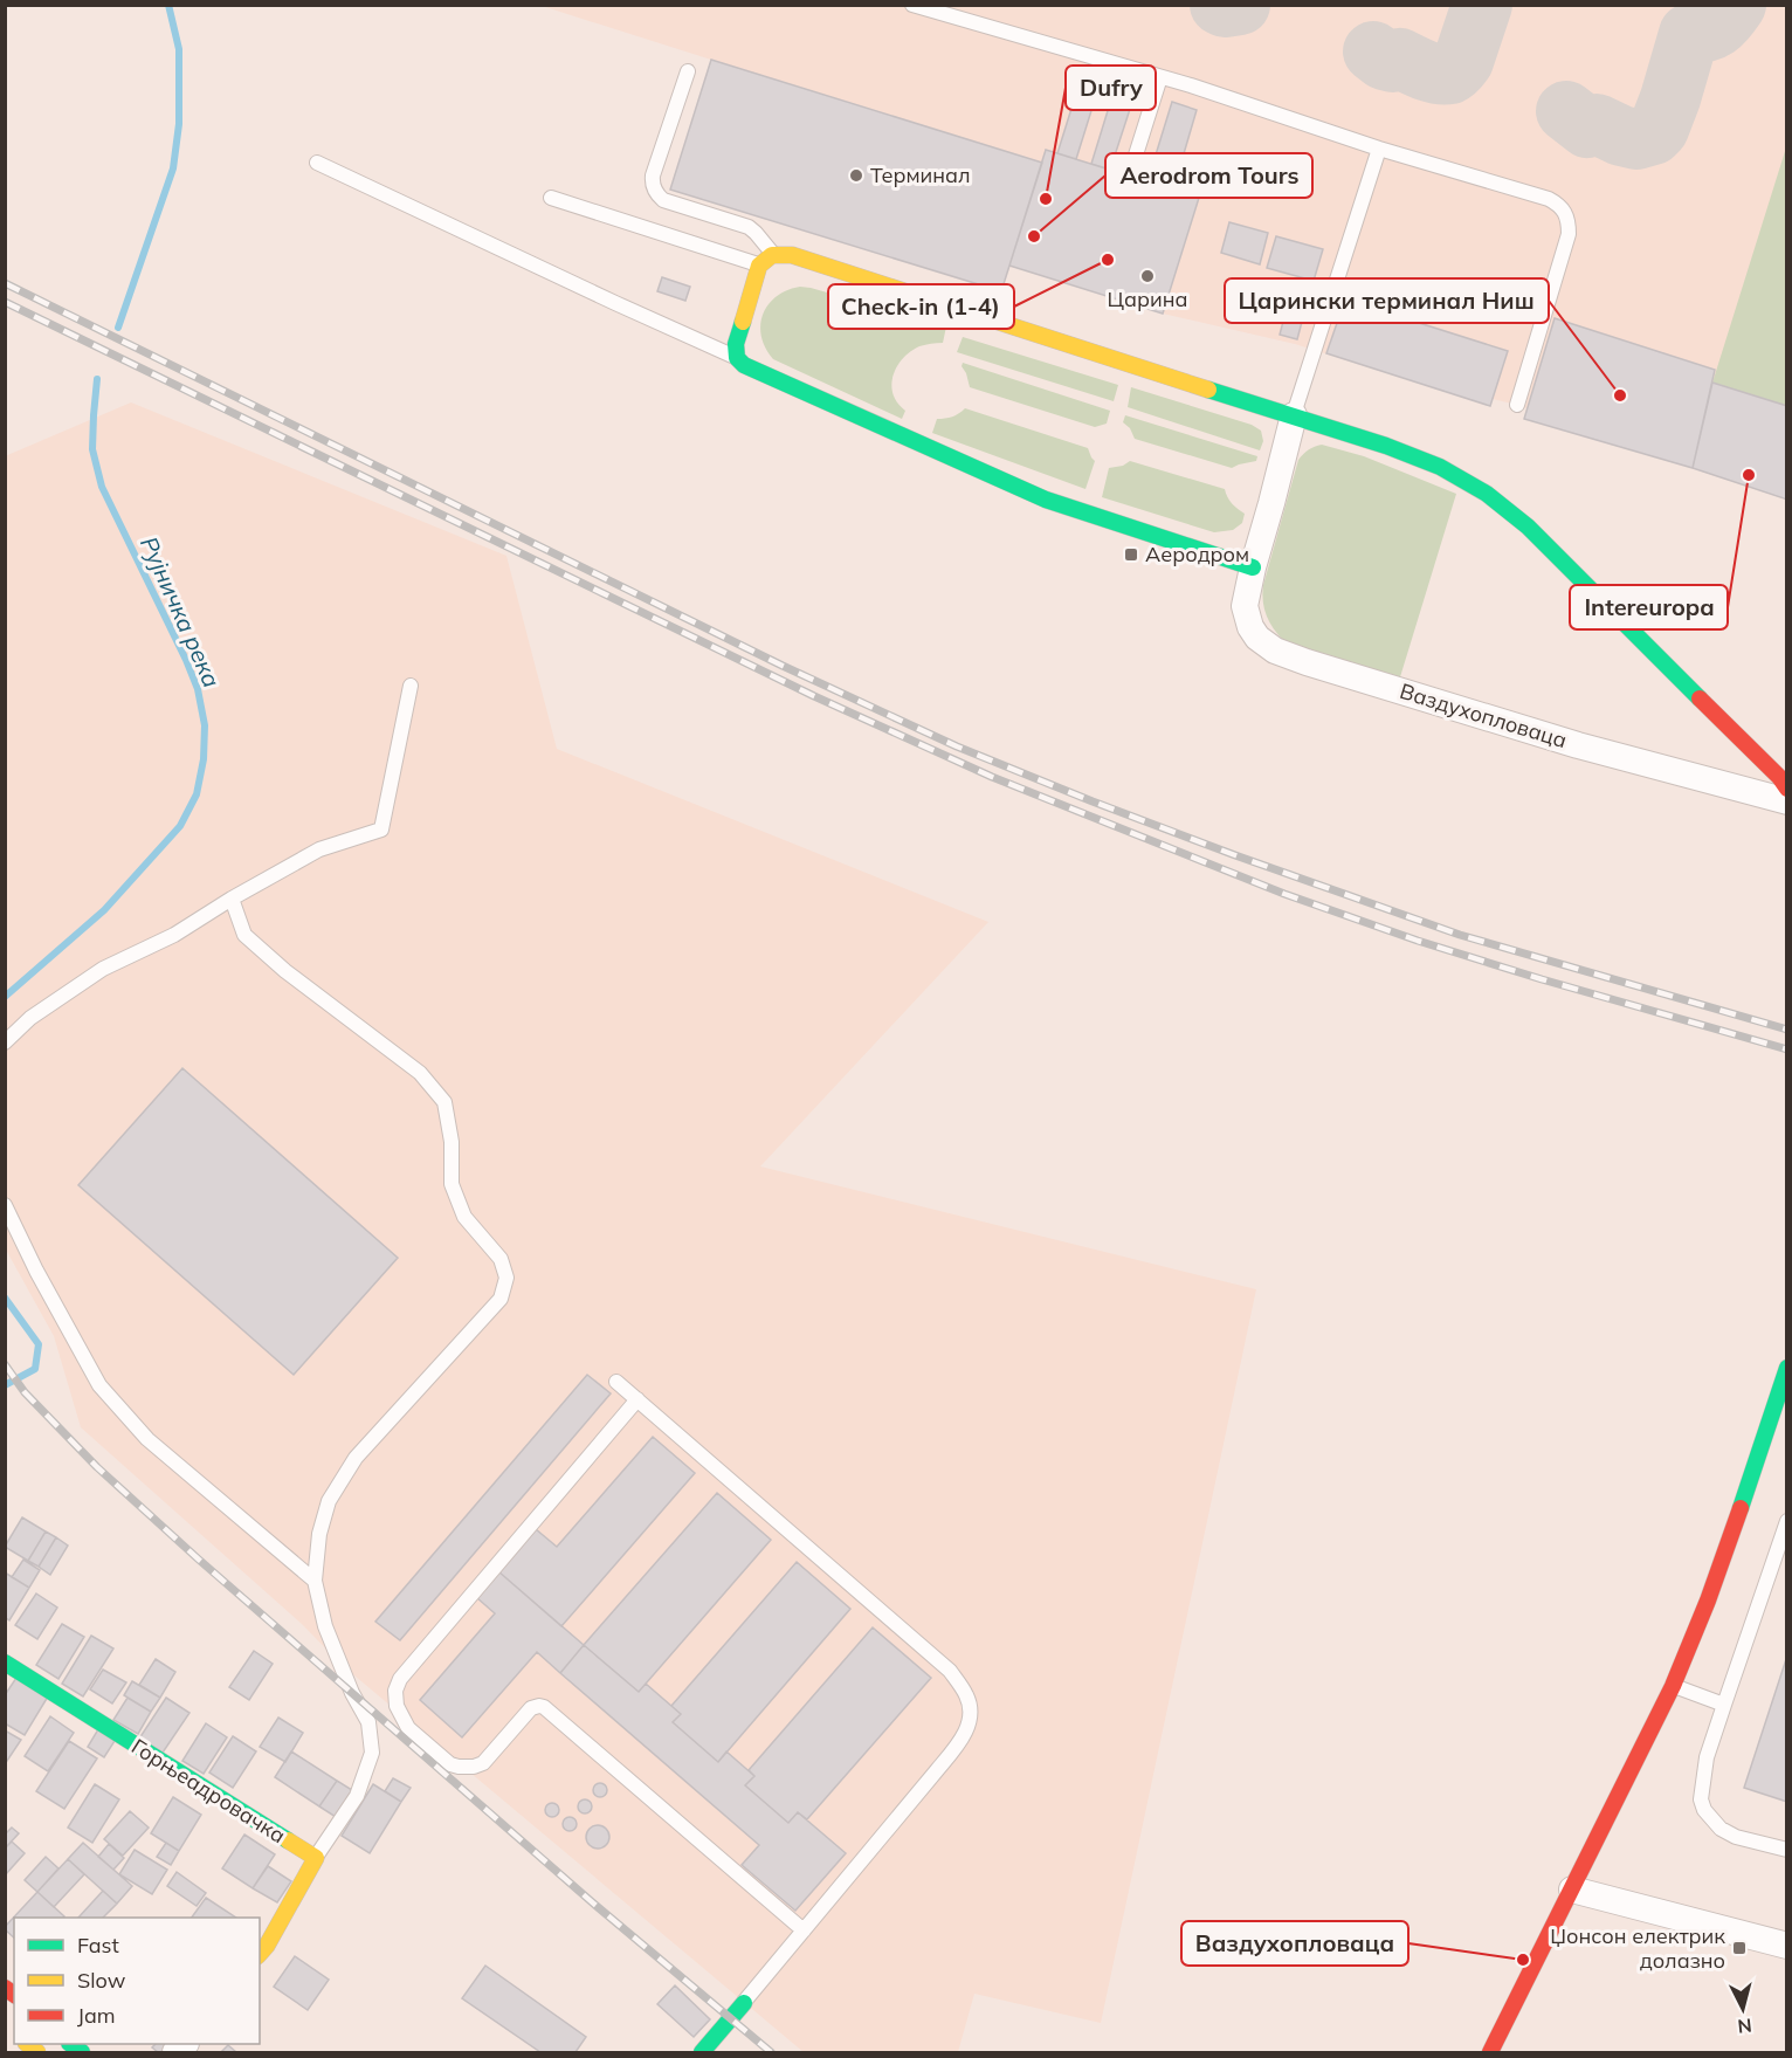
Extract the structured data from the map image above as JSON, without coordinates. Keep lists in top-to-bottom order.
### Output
{
  "streets": {
    "street": ["Ваздухопловаца", "Горњеадровачка"]
  },
  "water": ["Рујничка река"],
  "places": {
    "other": [
      "Терминал",
      "Dufry",
      "Aerodrom Tours",
      "Check-in (1-4)",
      "Царина",
      "Царински терминал Ниш",
      "Intereuropa",
      "Ваздухопловаца"
    ],
    "transit": ["Аеродром", "Џонсон електрик долазно"]
  },
  "legend": ["Fast", "Slow", "Jam"],
  "north": "bottom"
}
